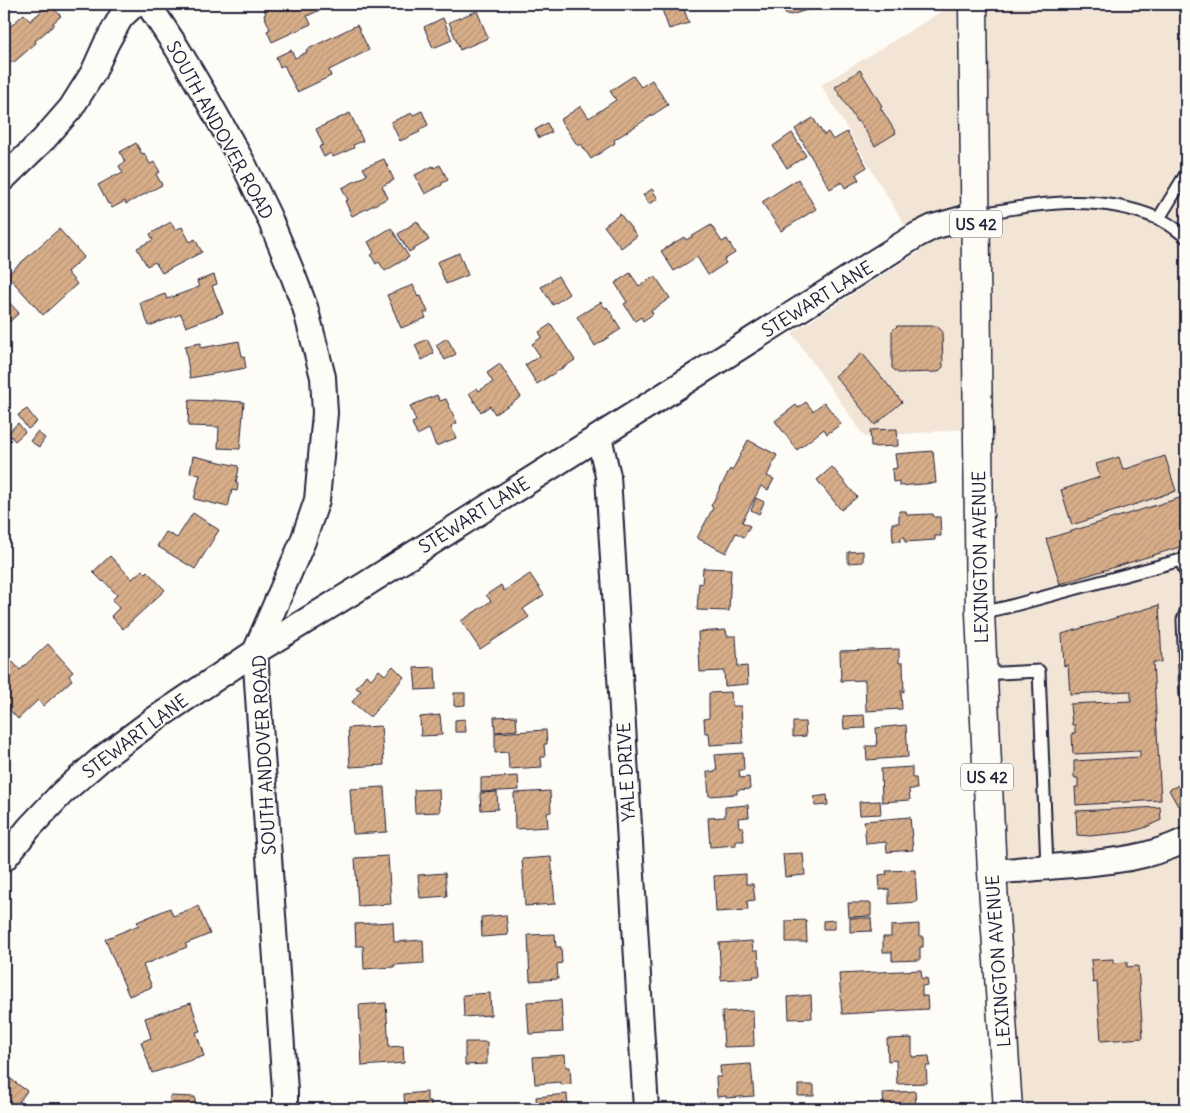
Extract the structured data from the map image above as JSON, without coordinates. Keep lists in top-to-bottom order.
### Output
{
  "streets": {
    "main road": ["US 42", "LEXINGTON AVENUE"],
    "street": ["SOUTH ANDOVER ROAD", "STEWART LANE", "YALE DRIVE"]
  },
  "crossings": [
    ["SOUTH ANDOVER ROAD", "STEWART LANE"],
    ["STEWART LANE", "LEXINGTON AVENUE"],
    ["STEWART LANE", "YALE DRIVE"]
  ]
}
